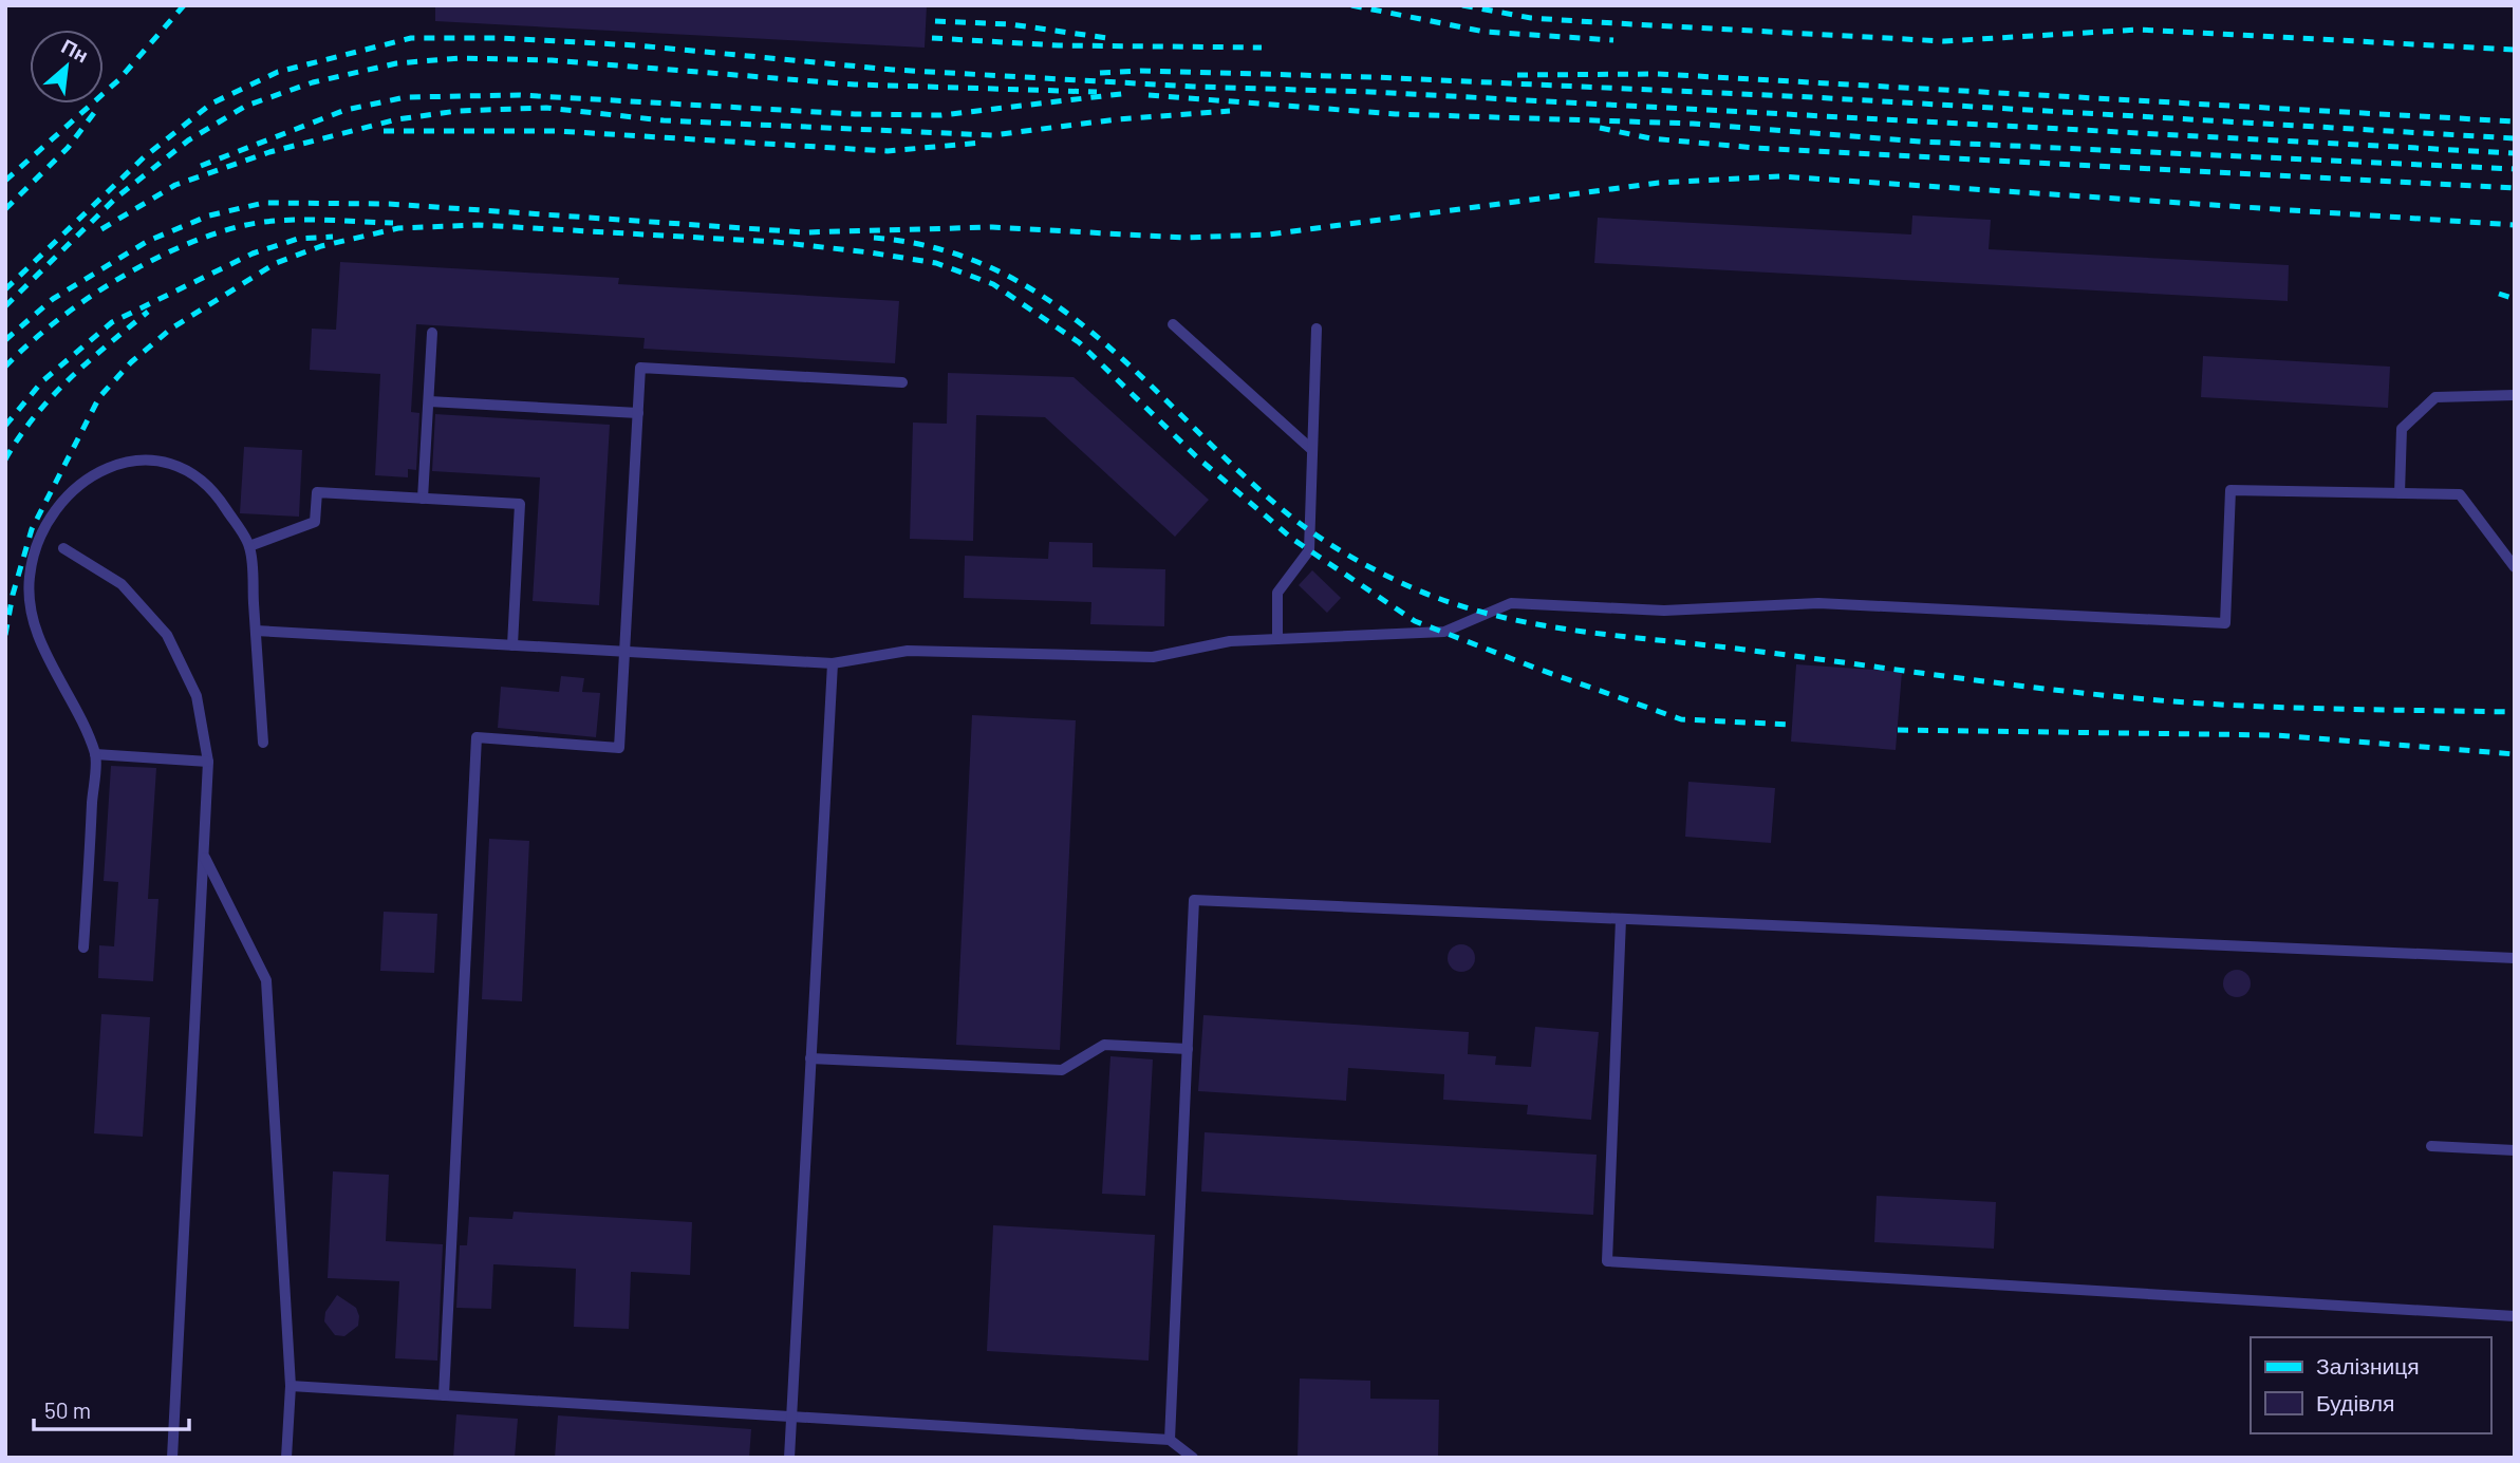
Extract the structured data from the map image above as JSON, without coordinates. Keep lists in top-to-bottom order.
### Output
{
  "legend": ["Залізниця", "Будівля"],
  "scale_bar": "50 m",
  "north": "top right"
}
